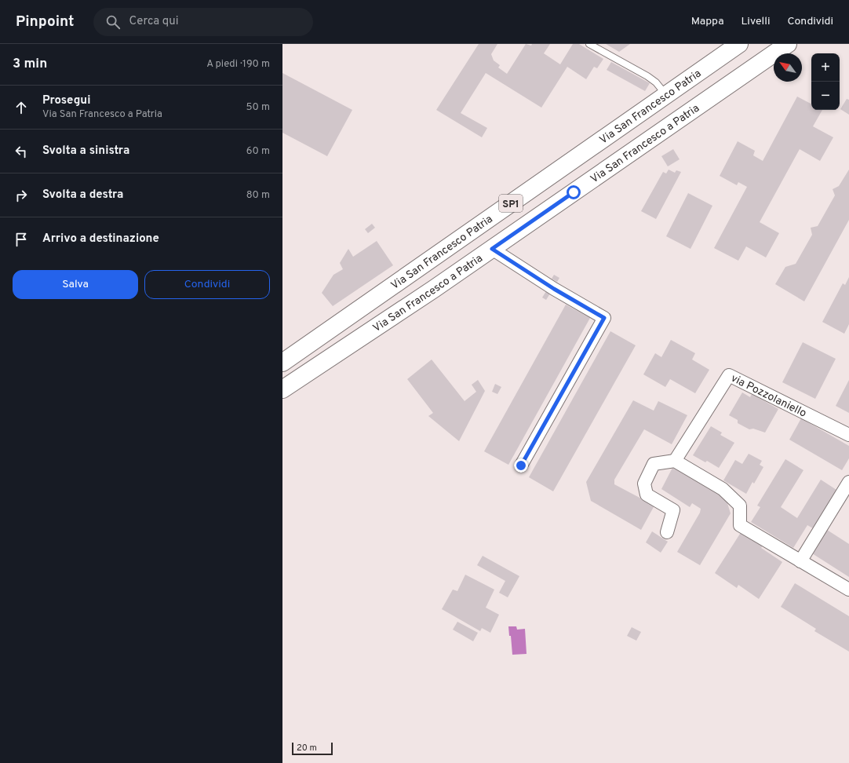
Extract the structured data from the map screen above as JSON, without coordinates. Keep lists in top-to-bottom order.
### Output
{
  "streets": {
    "main road": ["Via San Francesco Patria", "Via San Francesco a Patria", "SP1"],
    "street": ["via Pozzolaniello"]
  },
  "scale_bar": "20 m",
  "north": "top left",
  "page": {
    "header": "Pinpoint",
    "search": "Cerca qui",
    "nav": ["Mappa", "Livelli", "Condividi"],
    "heading": ["3 min", "A piedi · 190 m"],
    "map_buttons": ["+", "−"],
    "list": [
      ["Prosegui", "Via San Francesco a Patria", "50 m"],
      ["Svolta a sinistra", "60 m"],
      ["Svolta a destra", "80 m"],
      "Arrivo a destinazione"
    ],
    "buttons": ["Salva", "Condividi"],
    "scale": "20 m"
  }
}
